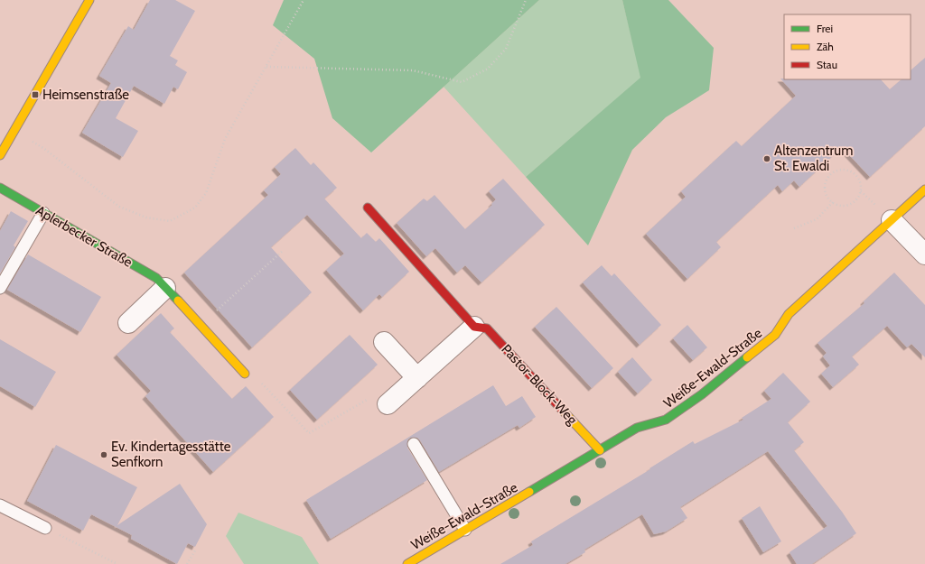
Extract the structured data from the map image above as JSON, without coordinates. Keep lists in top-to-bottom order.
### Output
{
  "streets": {
    "street": ["Aplerbecker Straße", "Weiße-Ewald-Straße", "Pastor-Block-Weg"]
  },
  "crossings": [
    ["Weiße-Ewald-Straße", "Pastor-Block-Weg"]
  ],
  "places": {
    "transit": ["Heimsenstraße"],
    "other": ["Altenzentrum St. Ewaldi", "Ev. Kindertagesstätte Senfkorn"]
  },
  "legend": ["Frei", "Zäh", "Stau"]
}
